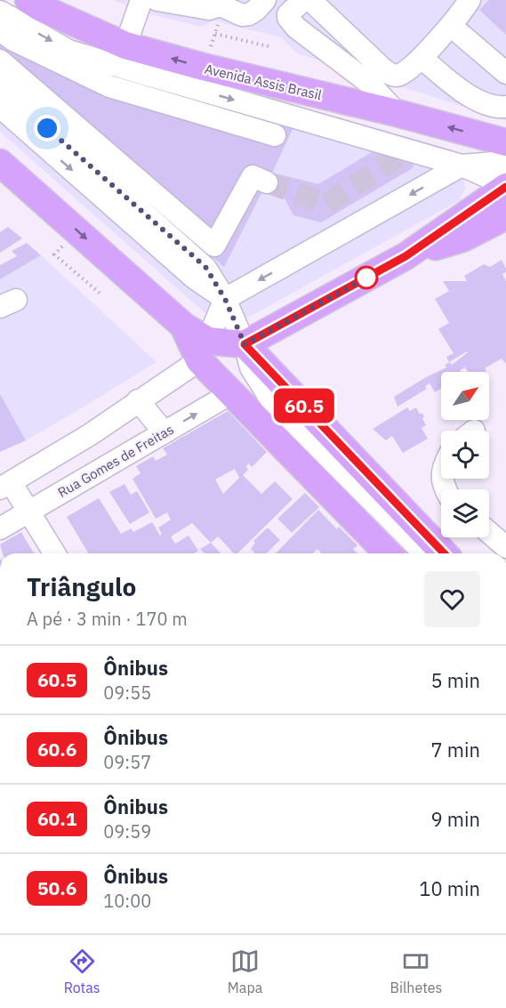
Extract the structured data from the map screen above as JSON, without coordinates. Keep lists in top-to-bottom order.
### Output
{
  "streets": {
    "main road": ["Avenida Assis Brasil"],
    "street": ["Rua Gomes de Freitas"]
  },
  "one_way": ["Avenida Assis Brasil"],
  "lines": ["bus line 60.5"],
  "north": "top right",
  "page": {
    "on_map": "60.5",
    "heading": ["Triângulo", "A pé · 3 min · 170 m"],
    "list": [
      {
        "mark": "60.5",
        "name": "Ônibus",
        "note": "09:55",
        "value": "5 min"
      },
      {
        "mark": "60.6",
        "name": "Ônibus",
        "note": "09:57",
        "value": "7 min"
      },
      {
        "mark": "60.1",
        "name": "Ônibus",
        "note": "09:59",
        "value": "9 min"
      },
      {
        "mark": "50.6",
        "name": "Ônibus",
        "note": "10:00",
        "value": "10 min"
      }
    ],
    "tabs": ["Rotas", "Mapa", "Bilhetes"]
  }
}
